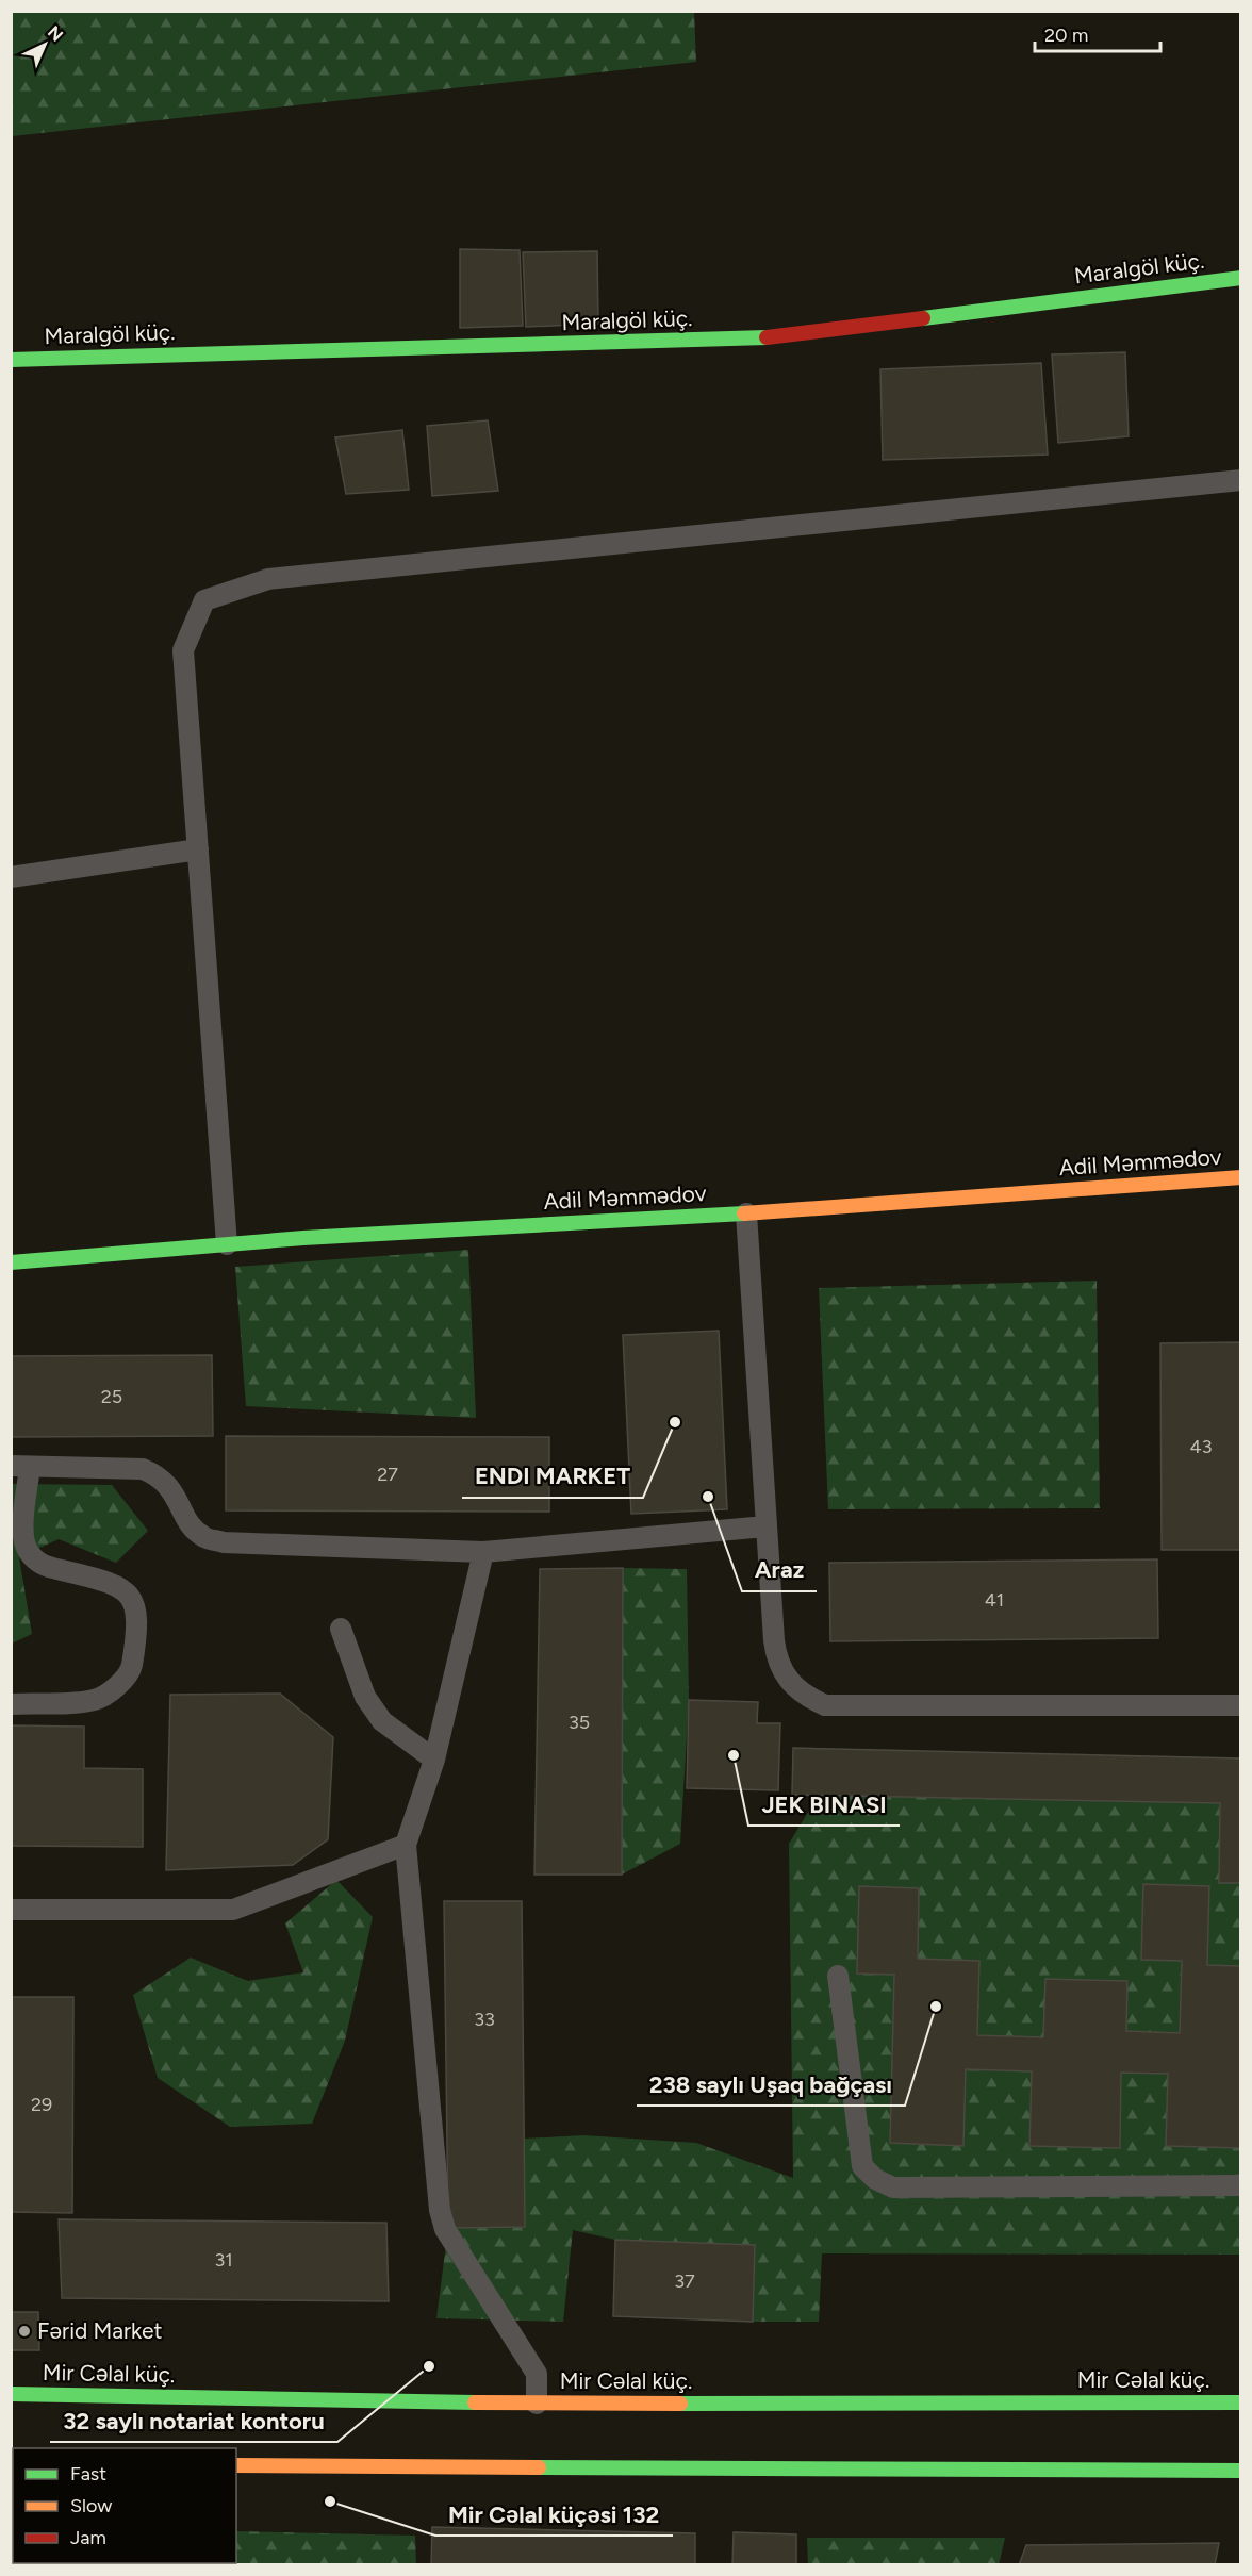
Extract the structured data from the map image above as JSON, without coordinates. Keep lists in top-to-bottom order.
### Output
{
  "streets": {
    "street": ["Maralgöl küç.", "Adil Məmmədov", "Mir Cəlal küç."]
  },
  "places": [
    "ENDI MARKET",
    "Araz",
    "JEK BINASI",
    "238 saylı Uşaq bağçası",
    "Fərid Market",
    "32 saylı notariat kontoru",
    "Mir Cəlal küçəsi 132"
  ],
  "house_numbers": [
    "25",
    "43",
    "27",
    "41",
    "35",
    "33",
    "29",
    "31",
    "37"
  ],
  "legend": ["Fast", "Slow", "Jam"],
  "scale_bar": "20 m",
  "north": "top right"
}
